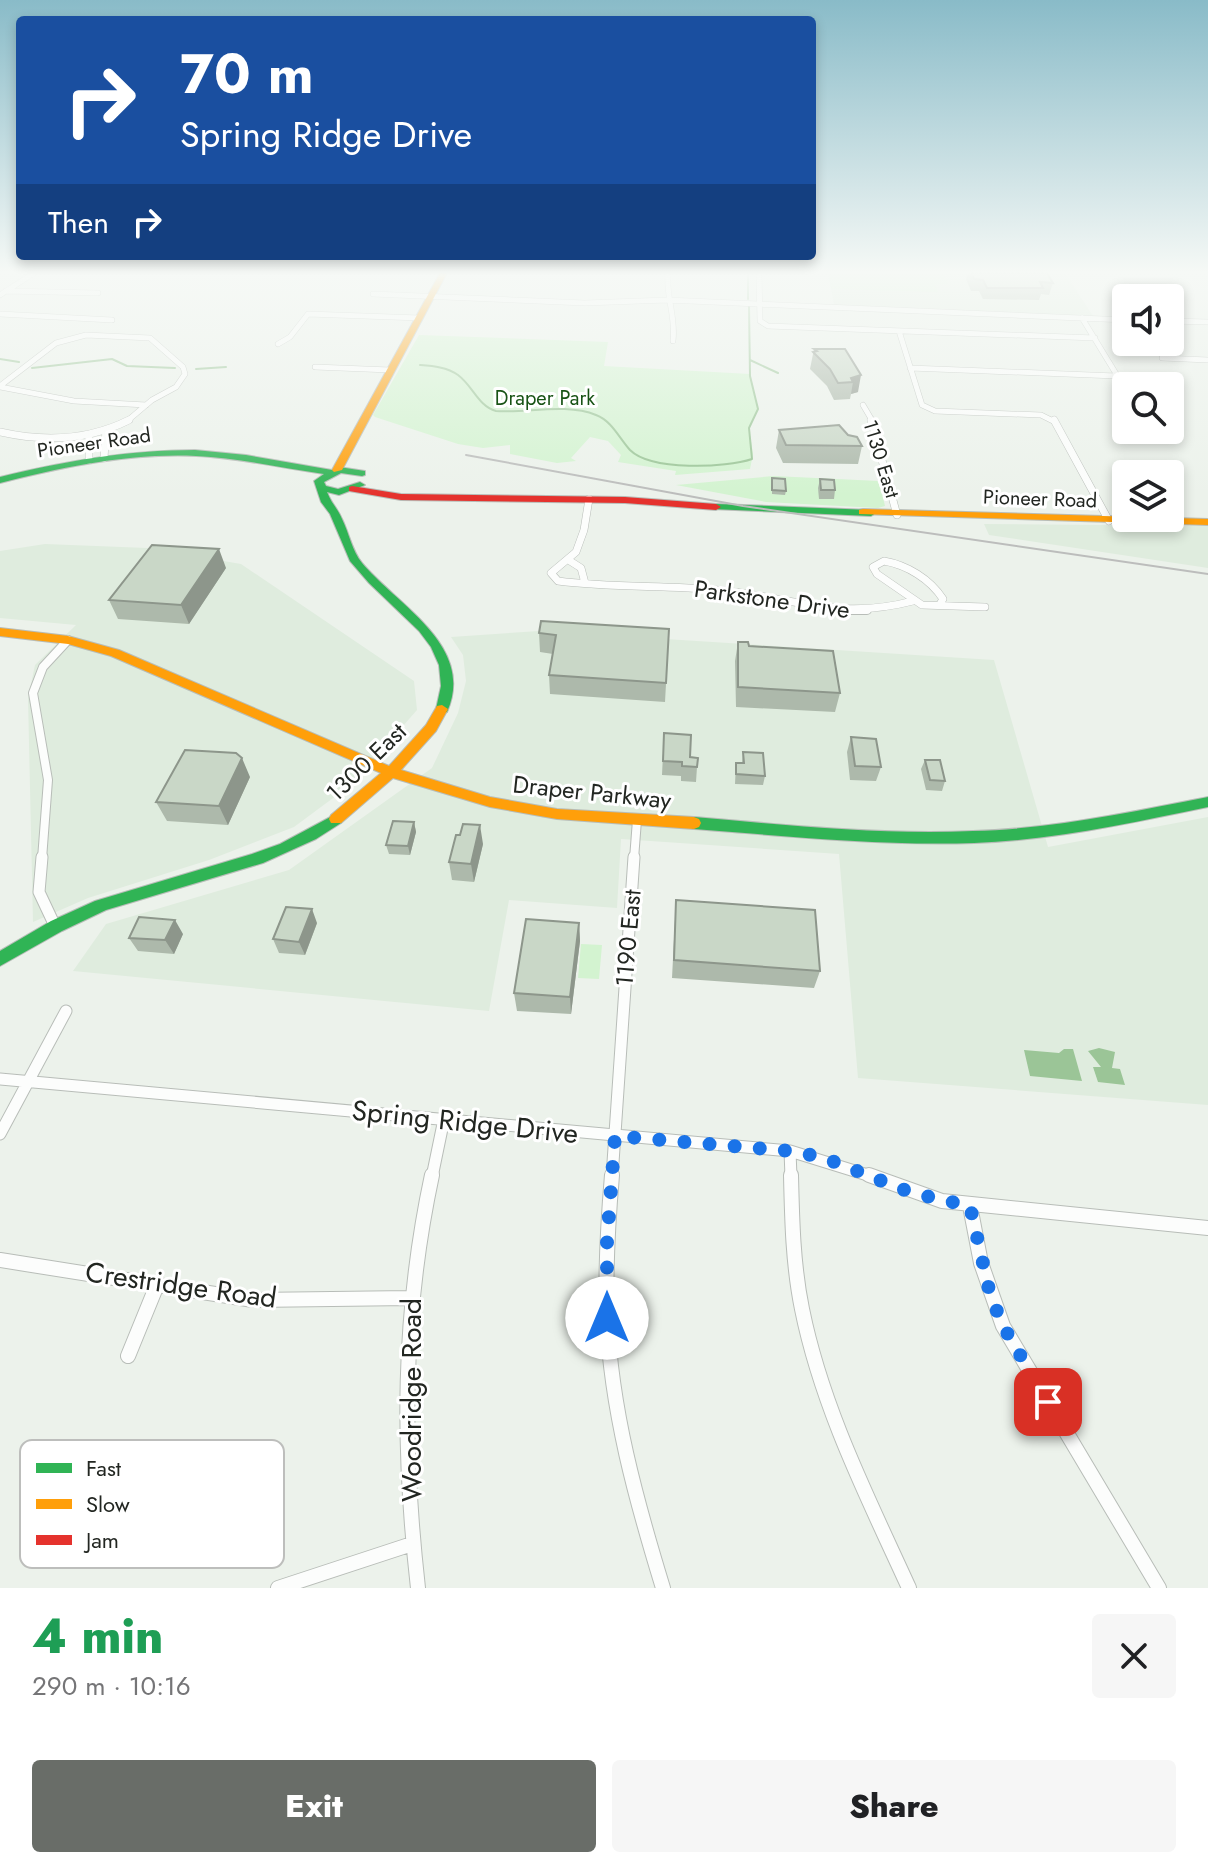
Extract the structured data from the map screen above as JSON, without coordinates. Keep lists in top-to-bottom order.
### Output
{
  "streets": {
    "main road": ["Pioneer Road", "1300 East", "Draper Parkway"],
    "street": [
      "1130 East",
      "Parkstone Drive",
      "1190 East",
      "Spring Ridge Drive",
      "Crestridge Road",
      "Woodridge Road"
    ]
  },
  "crossings": [
    ["Pioneer Road", "1130 East"],
    ["Pioneer Road", "1300 East"],
    ["1300 East", "Draper Parkway"],
    ["Draper Parkway", "1190 East"],
    ["1190 East", "Spring Ridge Drive"],
    ["Spring Ridge Drive", "Woodridge Road"],
    ["Crestridge Road", "Woodridge Road"]
  ],
  "parks": ["Draper Park"],
  "legend": ["Fast", "Slow", "Jam"],
  "page": {
    "turn": ["70 m", "Spring Ridge Drive"],
    "then": "Then",
    "heading": ["4 min", "290 m · 10:16"],
    "buttons": ["Exit", "Share"]
  }
}
